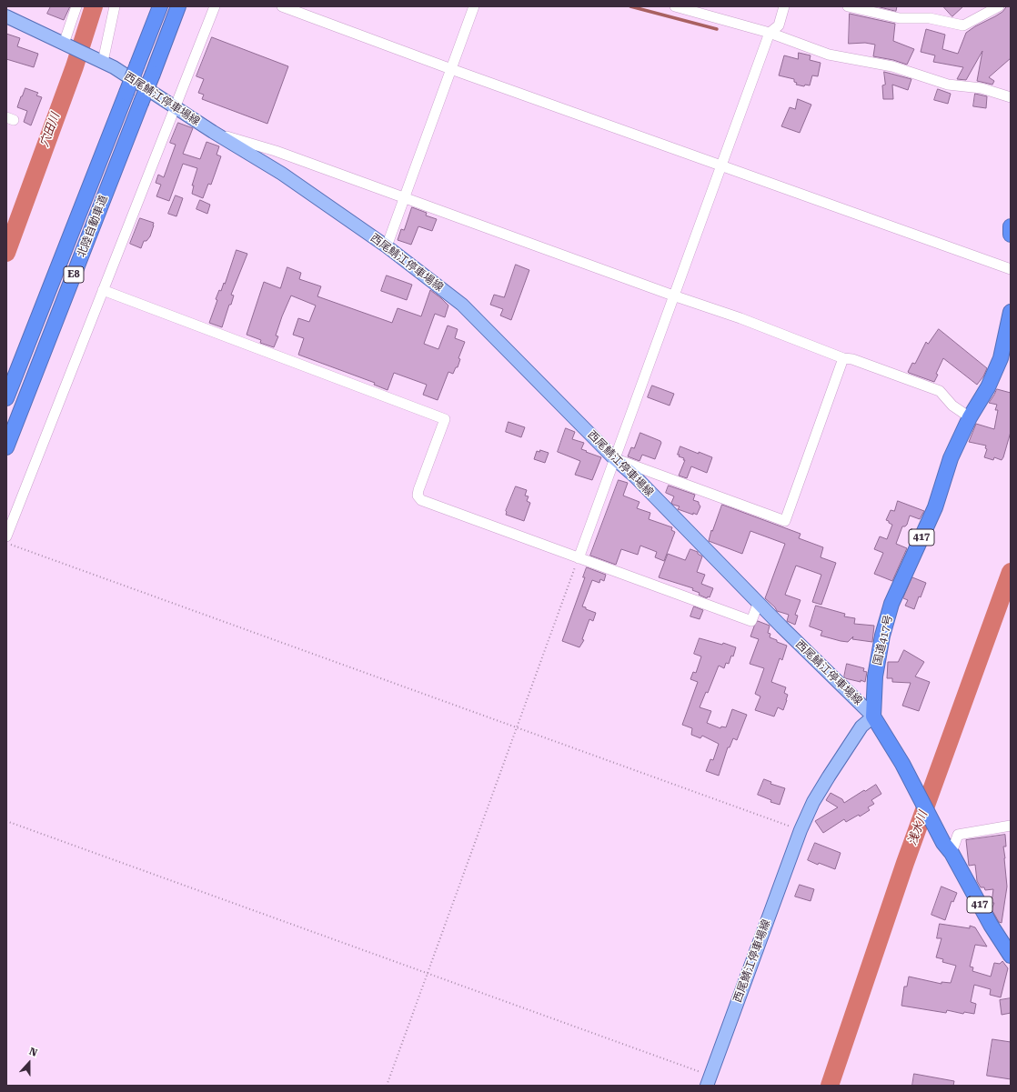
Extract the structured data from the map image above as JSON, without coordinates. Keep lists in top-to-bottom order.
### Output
{
  "streets": {
    "highway": [
      "北陸自動車道",
      "E8",
      "417",
      "国道417号"
    ],
    "main road": ["西尾鯖江停車場線"]
  },
  "crossings": [
    ["西尾鯖江停車場線", "417"],
    ["西尾鯖江停車場線", "国道417号"],
    ["417", "国道417号"]
  ],
  "water": ["穴田川", "浅水川"],
  "north": "top"
}
